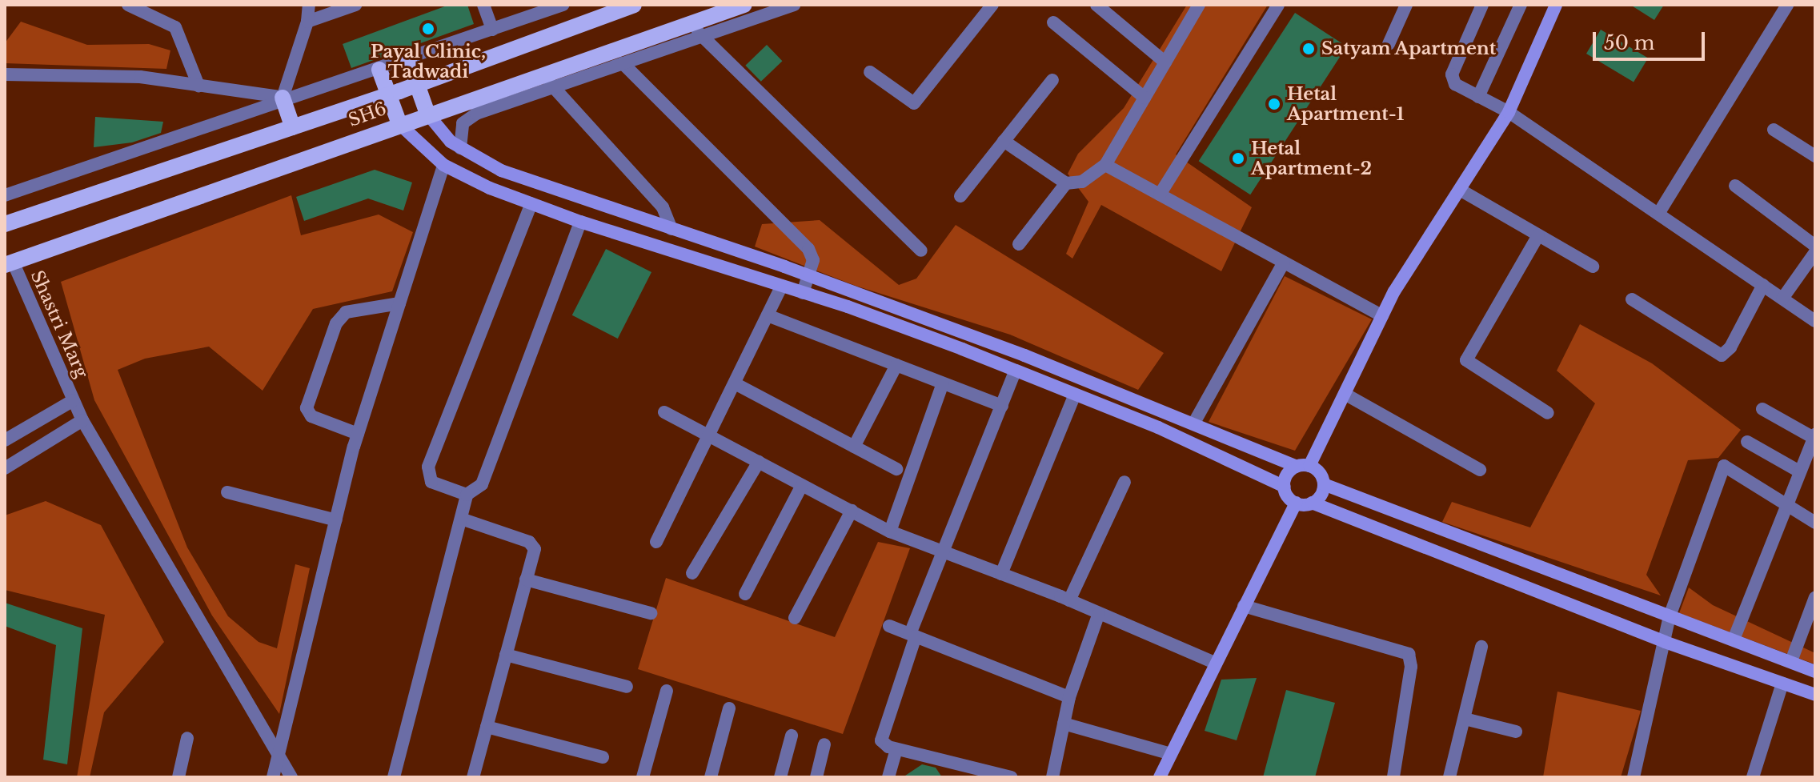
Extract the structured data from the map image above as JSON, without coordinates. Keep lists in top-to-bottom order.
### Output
{
  "streets": {
    "main road": ["SH6"],
    "street": ["Shastri Marg"]
  },
  "crossings": [
    ["SH6", "Shastri Marg"]
  ],
  "places": [
    "Payal Clinic, Tadwadi",
    "Satyam Apartment",
    "Hetal Apartment-1",
    "Hetal Apartment-2"
  ],
  "scale_bar": "50 m"
}
